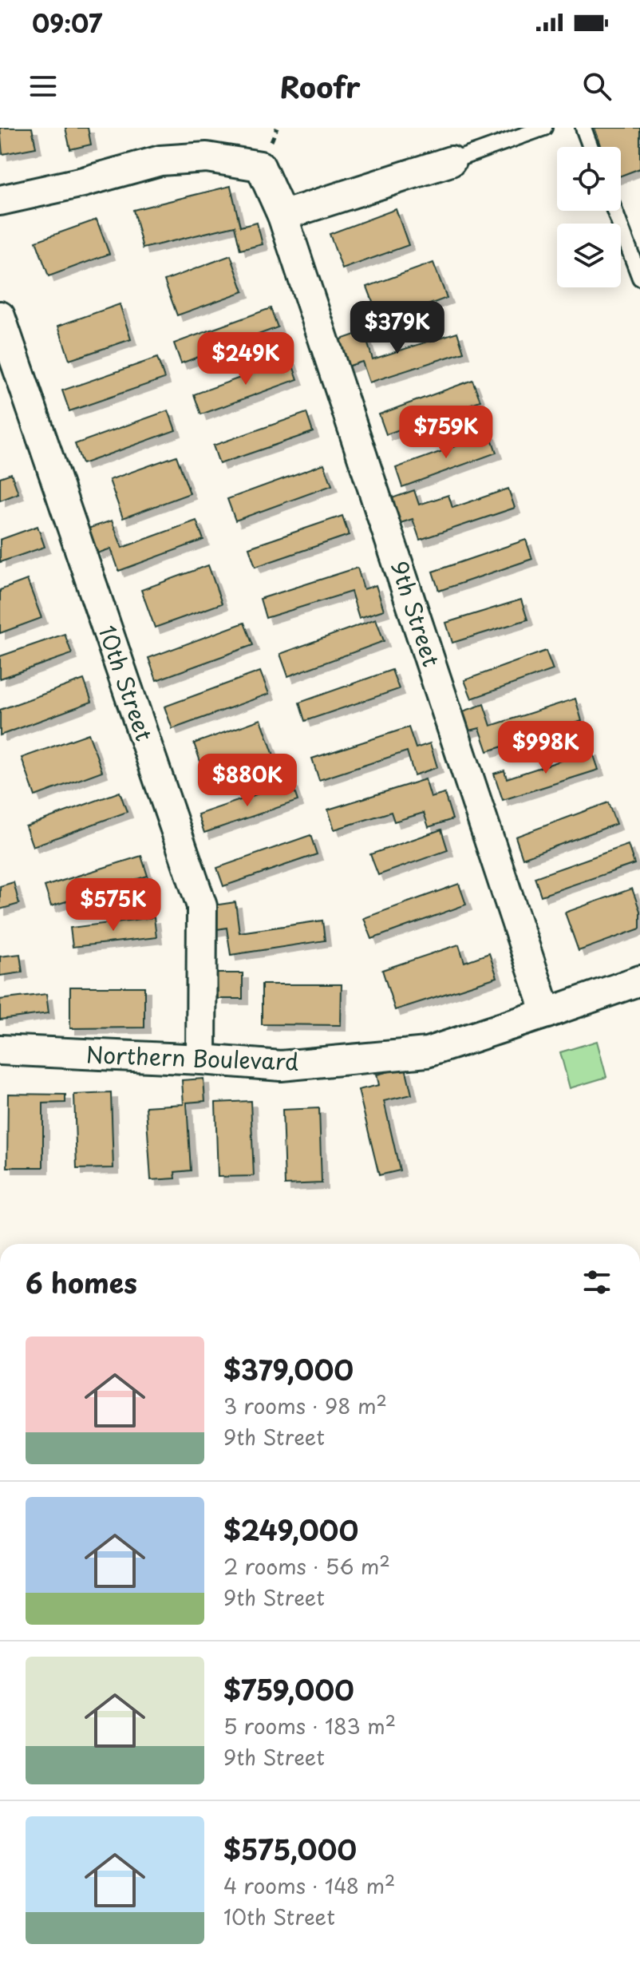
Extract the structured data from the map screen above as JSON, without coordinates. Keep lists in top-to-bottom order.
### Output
{
  "streets": {
    "street": ["9th Street", "10th Street", "Northern Boulevard"]
  },
  "crossings": [
    ["9th Street", "Northern Boulevard"],
    ["10th Street", "Northern Boulevard"]
  ],
  "page": {
    "status": "09:07",
    "header": "Roofr",
    "price": [
      "$379K",
      "$249K",
      "$759K",
      "$998K",
      "$880K",
      "$575K"
    ],
    "heading": "6 homes",
    "list": [
      {
        "name": "$379,000",
        "note": "3 rooms · 98 m² · 9th Street"
      },
      {
        "name": "$249,000",
        "note": "2 rooms · 56 m² · 9th Street"
      },
      {
        "name": "$759,000",
        "note": "5 rooms · 183 m² · 9th Street"
      },
      {
        "name": "$575,000",
        "note": "4 rooms · 148 m² · 10th Street"
      }
    ]
  }
}
